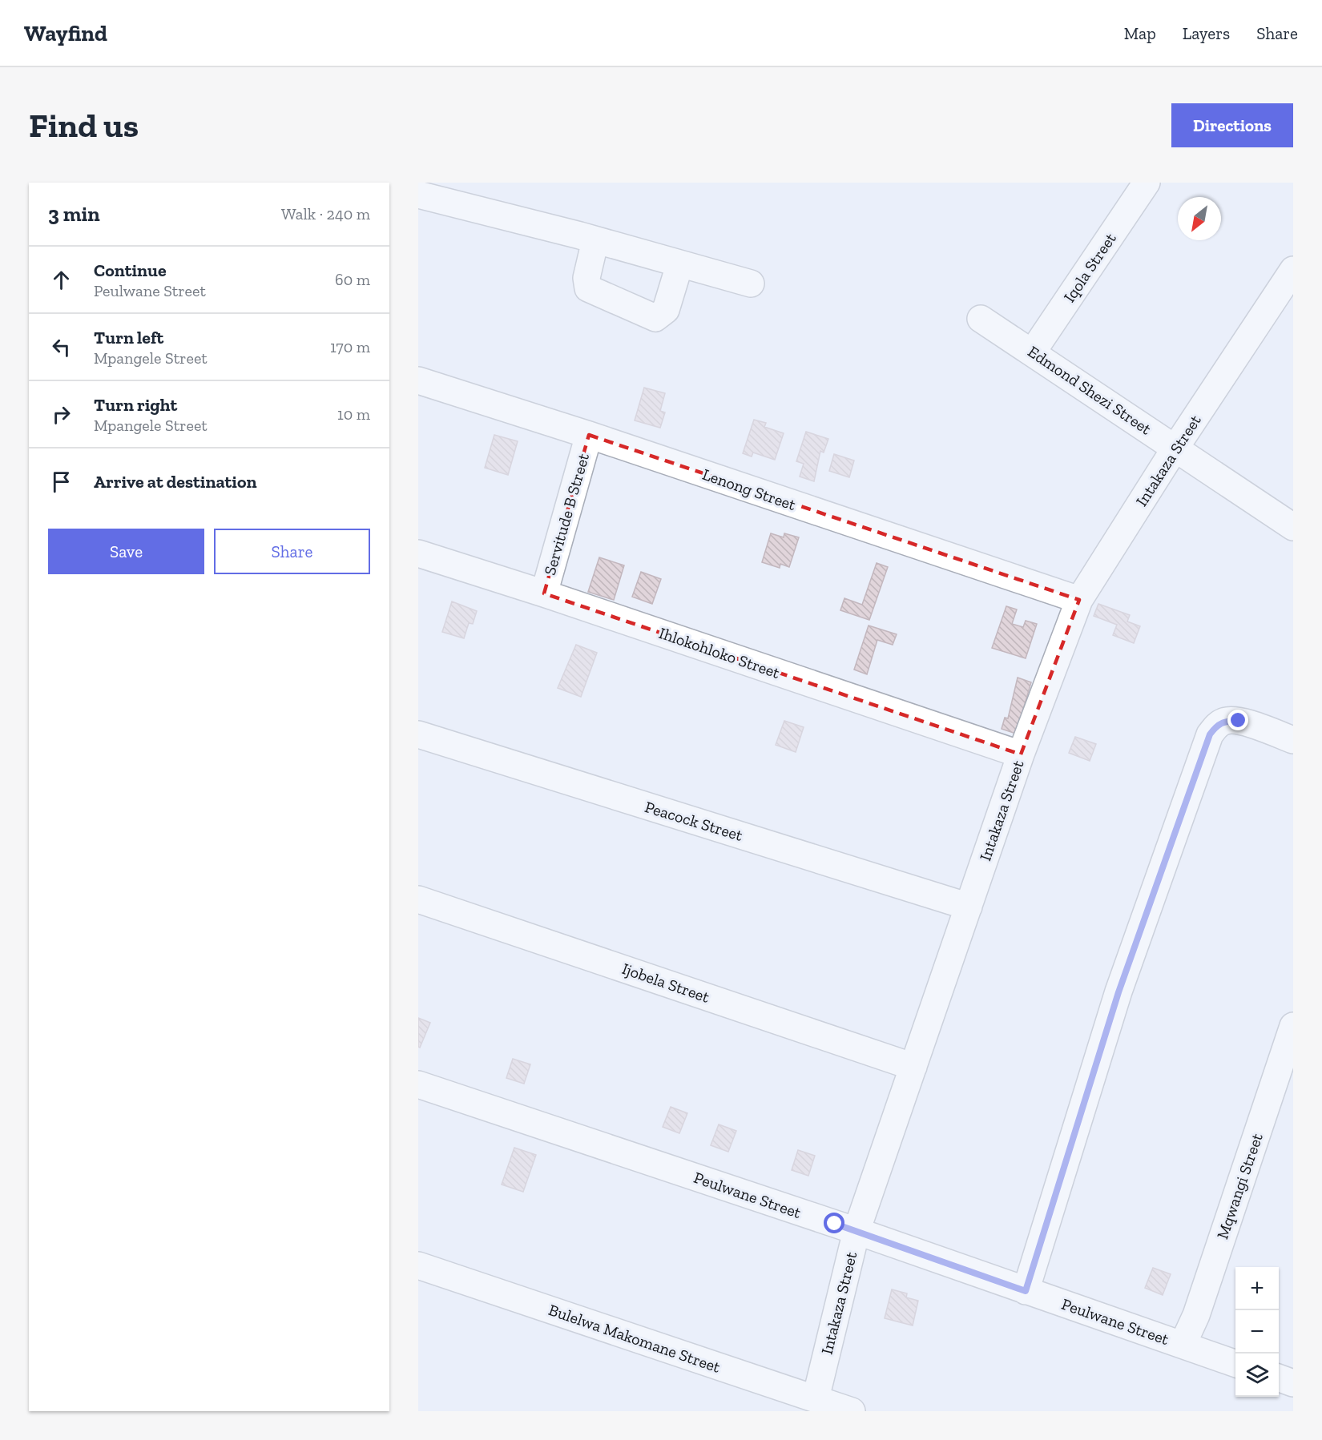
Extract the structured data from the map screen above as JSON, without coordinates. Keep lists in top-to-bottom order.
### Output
{
  "streets": {
    "street": [
      "Iqola Street",
      "Edmond Shezi Street",
      "Intakaza Street",
      "Lenong Street",
      "Servitude B Street",
      "Ihlokohloko Street",
      "Peacock Street",
      "Ijobela Street",
      "Mqwangi Street",
      "Peulwane Street",
      "Bulelwa Makomane Street"
    ]
  },
  "crossings": [
    ["Iqola Street", "Edmond Shezi Street"],
    ["Edmond Shezi Street", "Intakaza Street"],
    ["Intakaza Street", "Lenong Street"],
    ["Intakaza Street", "Ihlokohloko Street"],
    ["Intakaza Street", "Peacock Street"],
    ["Intakaza Street", "Ijobela Street"],
    ["Intakaza Street", "Peulwane Street"],
    ["Intakaza Street", "Bulelwa Makomane Street"],
    ["Lenong Street", "Servitude B Street"],
    ["Servitude B Street", "Ihlokohloko Street"],
    ["Mqwangi Street", "Peulwane Street"]
  ],
  "north": "bottom left",
  "page": {
    "header": "Wayfind",
    "nav": ["Map", "Layers", "Share"],
    "buttons": [
      "Directions",
      ["Save", "Share"]
    ],
    "title": "Find us",
    "heading": ["3 min", "Walk · 240 m"],
    "list": [
      ["Continue", "Peulwane Street", "60 m"],
      ["Turn left", "Mpangele Street", "170 m"],
      ["Turn right", "Mpangele Street", "10 m"],
      "Arrive at destination"
    ],
    "map_buttons": ["+", "−"]
  }
}
